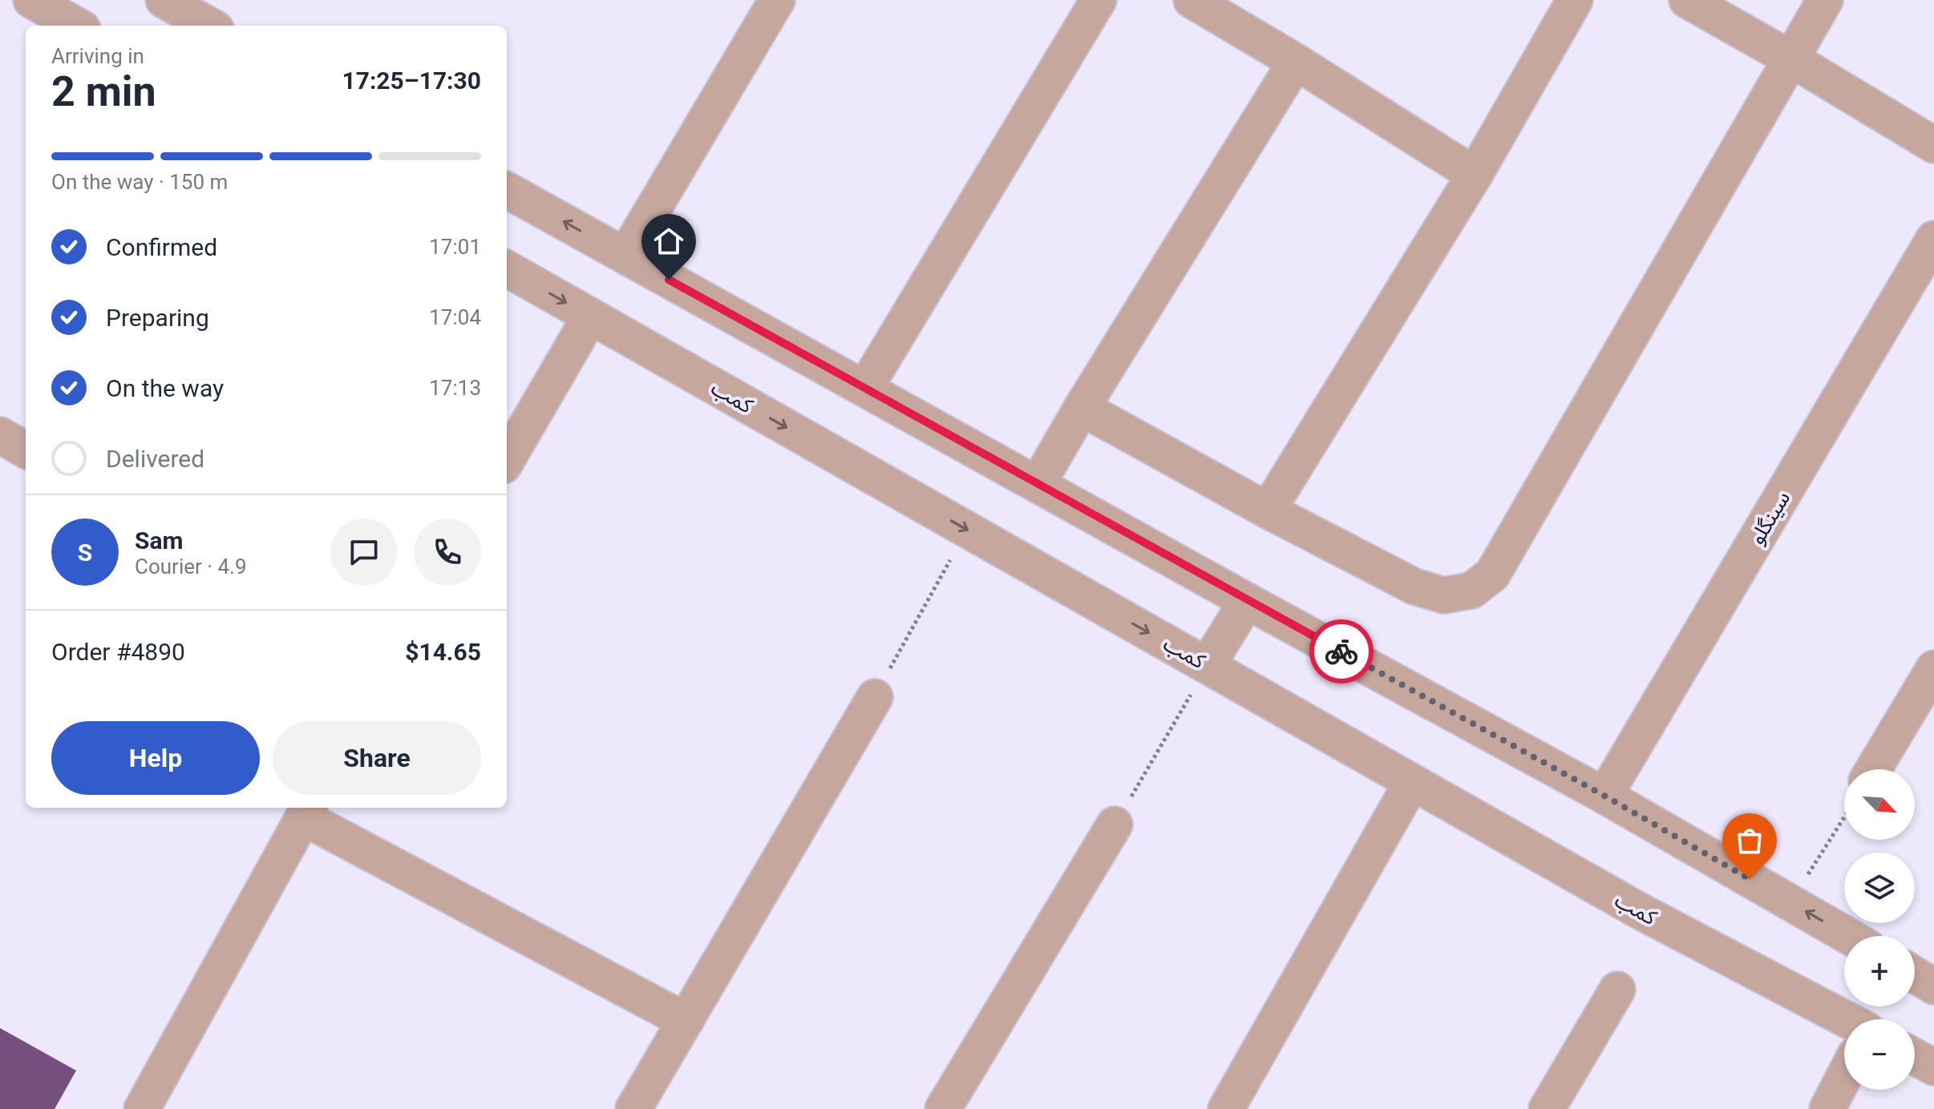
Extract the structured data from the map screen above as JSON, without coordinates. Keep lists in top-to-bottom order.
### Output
{
  "streets": {
    "street": ["کمب", "سینگلو"]
  },
  "north": "bottom right",
  "page": {
    "heading": ["2 min", "Arriving in", "17:25–17:30"],
    "panel": [
      "Sam",
      "Courier · 4.9",
      "Order #4890",
      "$14.65"
    ],
    "bar": "On the way · 150 m",
    "list": [
      ["Confirmed", "17:01"],
      ["Preparing", "17:04"],
      ["On the way", "17:13"],
      "Delivered"
    ],
    "round": "S",
    "buttons": ["Help", "Share"],
    "map_buttons": ["+", "−"]
  }
}
